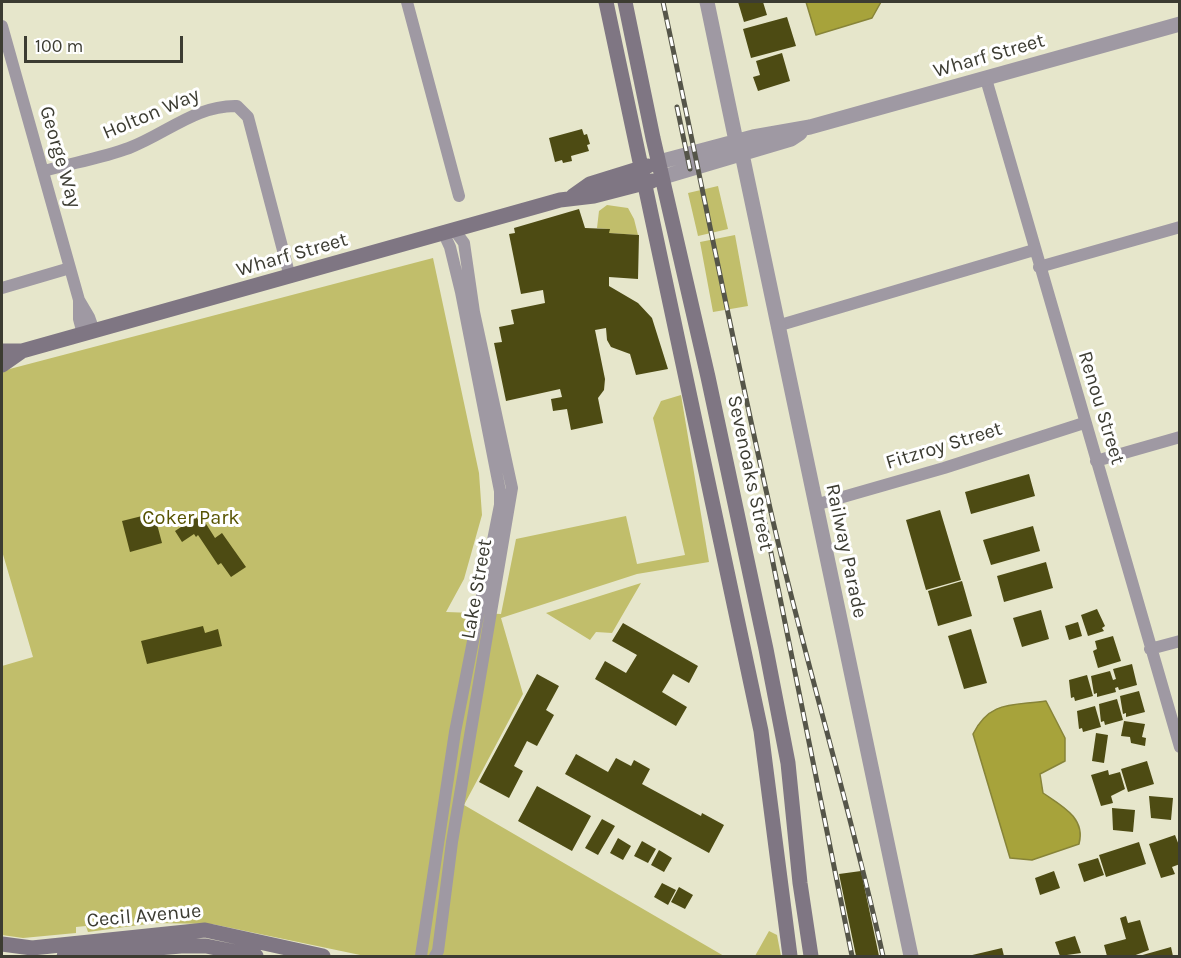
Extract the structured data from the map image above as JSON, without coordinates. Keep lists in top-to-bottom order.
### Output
{
  "streets": {
    "main road": ["Wharf Street", "Sevenoaks Street", "Cecil Avenue"],
    "street": [
      "Holton Way",
      "George Way",
      "Renou Street",
      "Fitzroy Street",
      "Railway Parade",
      "Lake Street"
    ]
  },
  "crossings": [
    ["Wharf Street", "Holton Way"],
    ["Wharf Street", "George Way"],
    ["Wharf Street", "Renou Street"],
    ["Wharf Street", "Sevenoaks Street"],
    ["Wharf Street", "Railway Parade"],
    ["Wharf Street", "Lake Street"],
    ["Holton Way", "George Way"],
    ["Renou Street", "Fitzroy Street"],
    ["Fitzroy Street", "Railway Parade"]
  ],
  "parks": ["Coker Park"],
  "scale_bar": "100 m"
}
